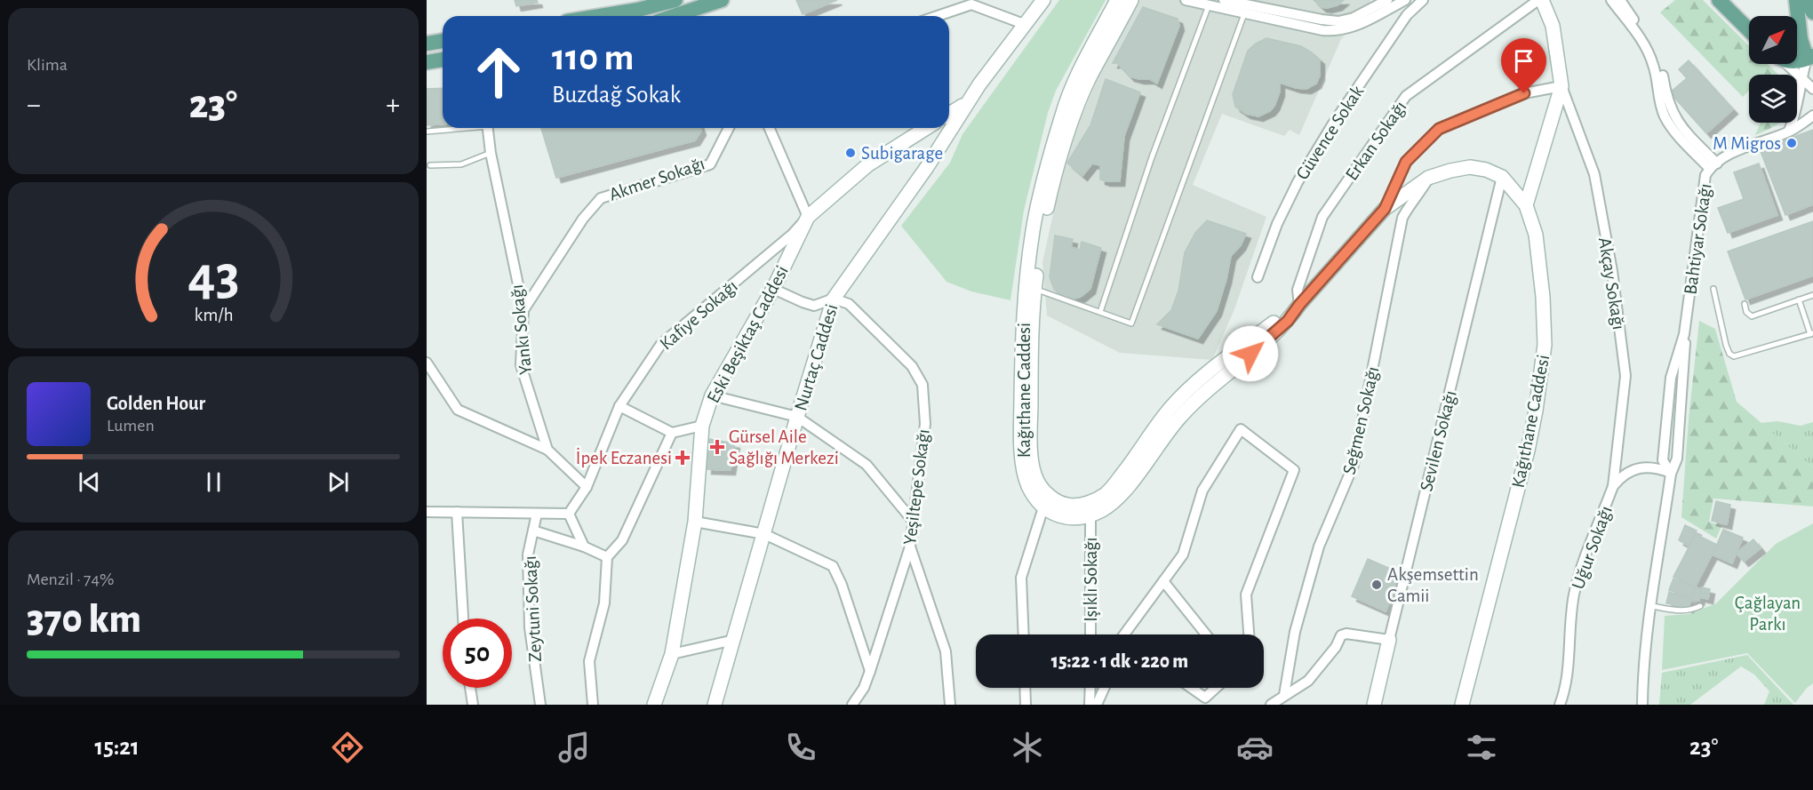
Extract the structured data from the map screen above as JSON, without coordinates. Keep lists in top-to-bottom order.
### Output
{
  "streets": {
    "main road": [
      "Eski Beşiktaş Caddesi",
      "Nurtaç Caddesi",
      "Kağıthane Caddesi",
      "Sevilen Sokağı"
    ],
    "street": [
      "Güvence Sokak",
      "Erkan Sokağı",
      "Akmer Sokağı",
      "Bahtiyar Sokağı",
      "Akçay Sokağı",
      "Kafiye Sokağı",
      "Yankı Sokağı",
      "Seğmen Sokağı",
      "Yeşiltepe Sokağı",
      "Uğur Sokağı",
      "Işıklı Sokağı",
      "Zeytuni Sokağı"
    ]
  },
  "crossings": [
    ["Akmer Sokağı", "Yankı Sokağı"],
    ["Bahtiyar Sokağı", "Uğur Sokağı"],
    ["Akçay Sokağı", "Uğur Sokağı"],
    ["Kafiye Sokağı", "Yankı Sokağı"],
    ["Kafiye Sokağı", "Eski Beşiktaş Caddesi"],
    ["Nurtaç Caddesi", "Yeşiltepe Sokağı"],
    ["Kağıthane Caddesi", "Sevilen Sokağı"]
  ],
  "parks": ["Çağlayan Parkı"],
  "places": {
    "other": ["M Migros", "Subigarage", "Akşemsettin Camii"],
    "health": ["Gürsel Aile Sağlığı Merkezi", "İpek Eczanesi"]
  },
  "north": "top right",
  "page": {
    "tile": [
      "Klima",
      ["Menzil · 74%", "370 km"]
    ],
    "turn": ["110 m", "Buzdağ Sokak"],
    "heat": ["−", "23°", "+"],
    "song": ["Golden Hour", "Lumen"],
    "limit": "50",
    "trip": "15:22 · 1 dk · 220 m",
    "tabs": ["15:21", "23°"],
    "gauge": ["43", "km/h"]
  }
}
